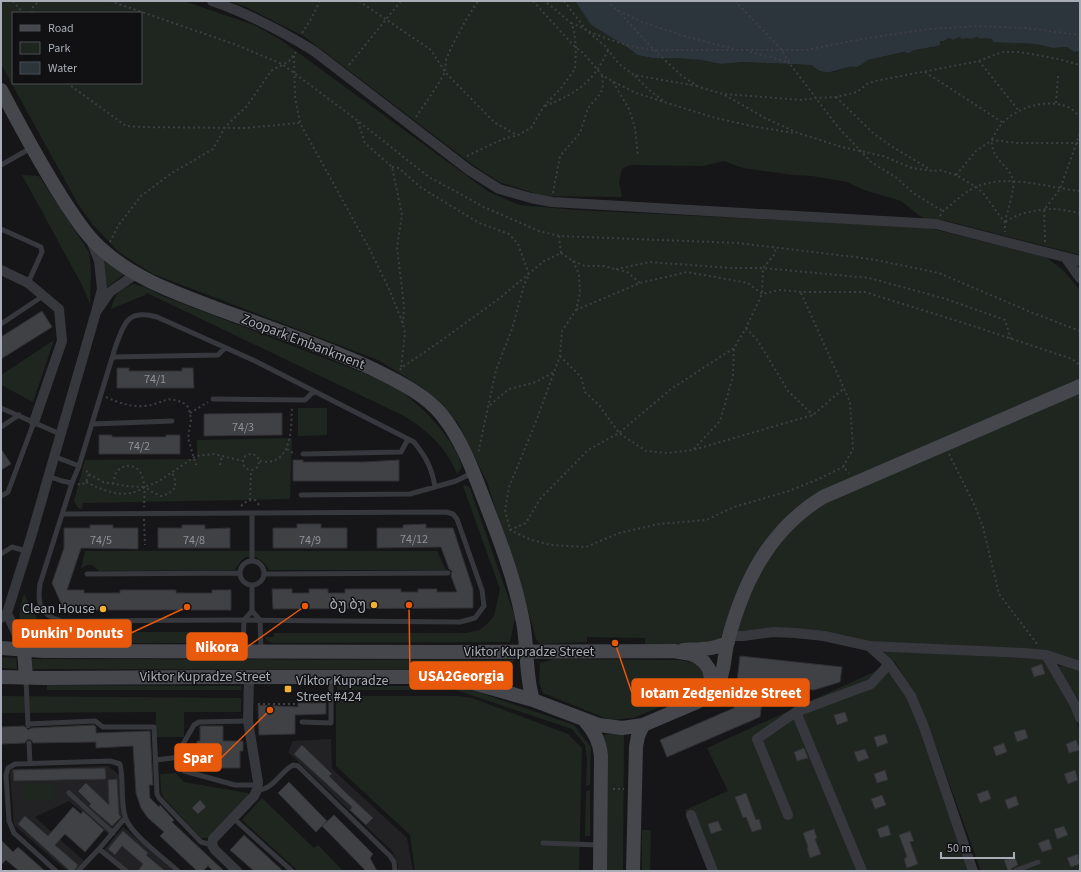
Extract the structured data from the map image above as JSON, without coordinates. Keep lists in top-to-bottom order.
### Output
{
  "streets": {
    "main road": ["Zoopark Embankment", "Viktor Kupradze Street"]
  },
  "crossings": [
    ["Zoopark Embankment", "Viktor Kupradze Street"]
  ],
  "places": {
    "other": [
      "ბუ ბუ",
      "USA2Georgia",
      "Nikora",
      "Dunkin' Donuts",
      "Clean House",
      "Iotam Zedgenidze Street",
      "Spar"
    ],
    "transit": ["Viktor Kupradze Street #424"]
  },
  "house_numbers": [
    "74/1",
    "74/3",
    "74/2",
    "74/12",
    "74/5",
    "74/8",
    "74/9"
  ],
  "legend": ["Road", "Park", "Water"],
  "scale_bar": "50 m"
}
